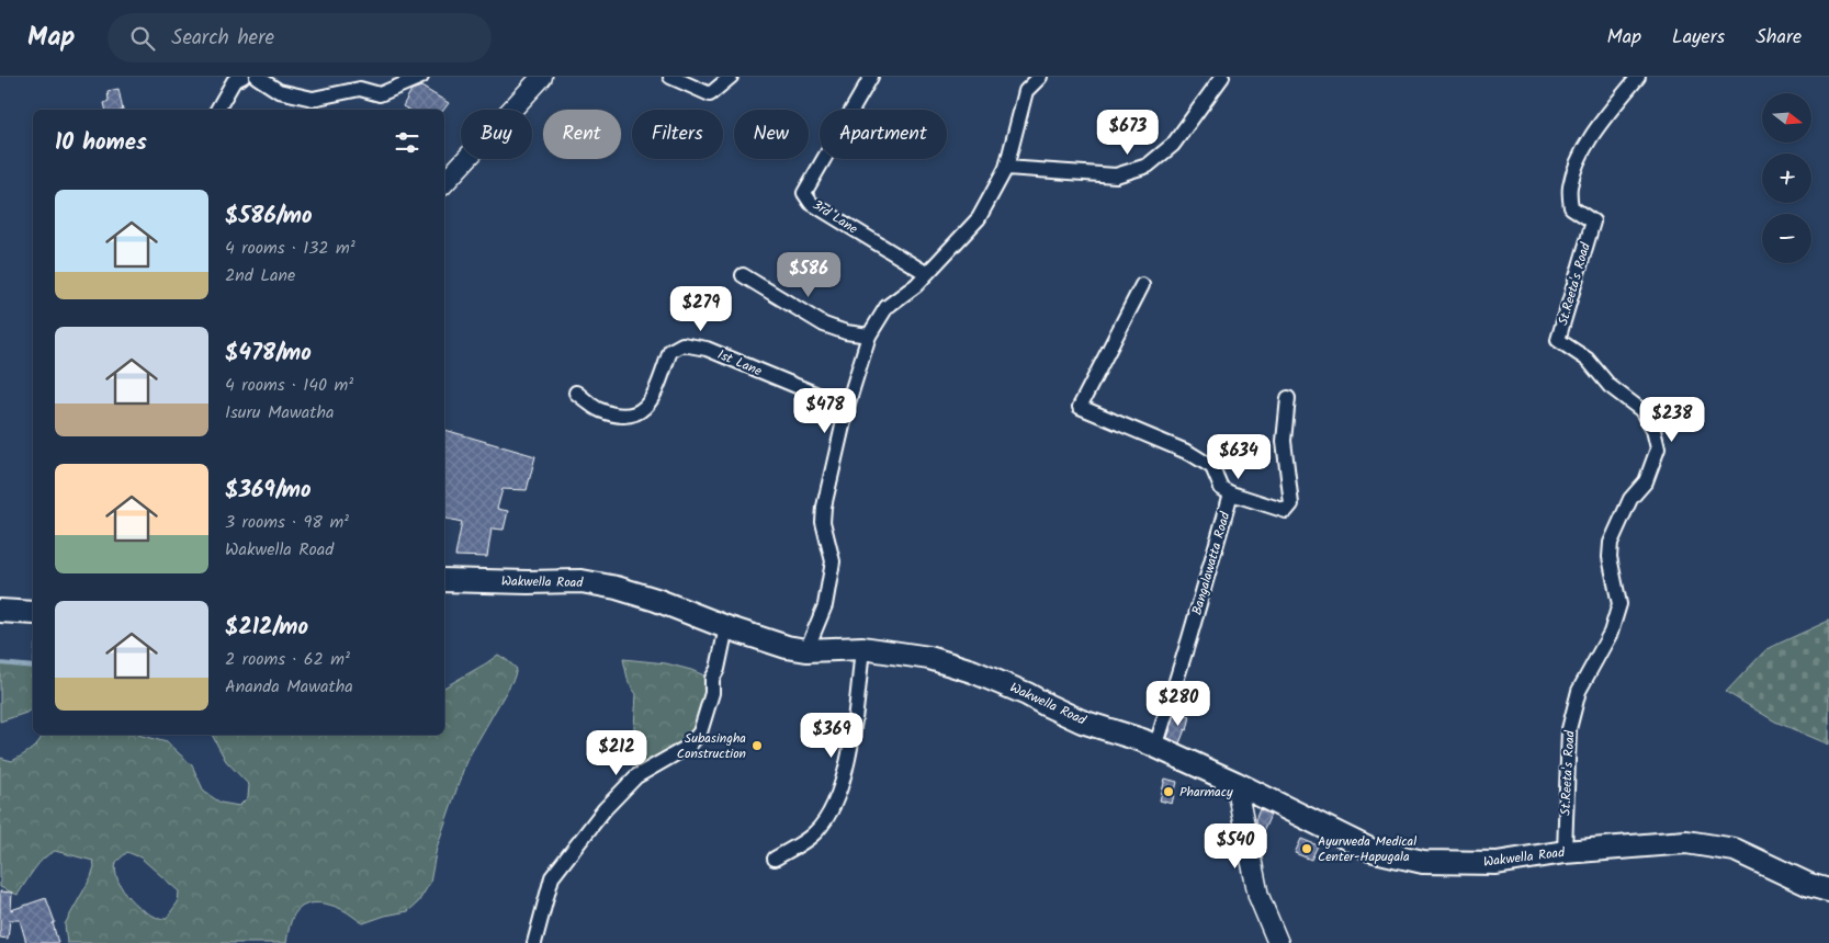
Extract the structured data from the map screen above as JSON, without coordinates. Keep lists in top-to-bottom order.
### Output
{
  "streets": {
    "main road": ["Wakwella Road"],
    "street": [
      "3rd Lane",
      "St.Reeta's Road",
      "1st Lane",
      "Bangalawatta Road"
    ]
  },
  "crossings": [
    ["St.Reeta's Road", "Wakwella Road"],
    ["Bangalawatta Road", "Wakwella Road"]
  ],
  "places": ["Subasingha Construction", "Pharmacy", "Ayurweda Medical Center-Hapugala"],
  "north": "right",
  "page": {
    "header": "Map",
    "search": "Search here",
    "nav": ["Map", "Layers", "Share"],
    "map_buttons": ["+", "−"],
    "price": [
      "$673",
      "$586",
      "$279",
      "$478",
      "$238",
      "$634",
      "$280",
      "$369",
      "$212",
      "$540"
    ],
    "chip": [
      "Buy",
      "Rent",
      "Filters",
      "New",
      "Apartment"
    ],
    "heading": "10 homes",
    "list": [
      {
        "name": "$586/mo",
        "note": "4 rooms · 132 m² · 2nd Lane"
      },
      {
        "name": "$478/mo",
        "note": "4 rooms · 140 m² · Isuru Mawatha"
      },
      {
        "name": "$369/mo",
        "note": "3 rooms · 98 m² · Wakwella Road"
      },
      {
        "name": "$212/mo",
        "note": "2 rooms · 62 m² · Ananda Mawatha"
      }
    ]
  }
}
